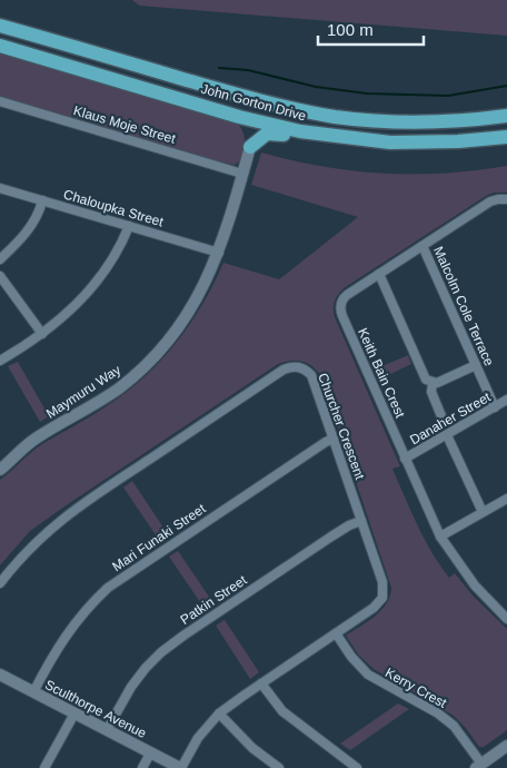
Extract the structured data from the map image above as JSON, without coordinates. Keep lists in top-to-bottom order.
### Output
{
  "streets": {
    "main road": ["John Gorton Drive"],
    "street": [
      "Klaus Moje Street",
      "Chaloupka Street",
      "Malcolm Cole Terrace",
      "Keith Bain Crest",
      "Maymuru Way",
      "Danaher Street",
      "Churcher Crescent",
      "Mari Funaki Street",
      "Patkin Street",
      "Kerry Crest",
      "Sculthorpe Avenue"
    ]
  },
  "crossings": [
    ["Klaus Moje Street", "Maymuru Way"],
    ["Chaloupka Street", "Maymuru Way"],
    ["Malcolm Cole Terrace", "Keith Bain Crest"],
    ["Malcolm Cole Terrace", "Danaher Street"],
    ["Keith Bain Crest", "Danaher Street"],
    ["Churcher Crescent", "Mari Funaki Street"],
    ["Churcher Crescent", "Patkin Street"],
    ["Churcher Crescent", "Kerry Crest"],
    ["Churcher Crescent", "Sculthorpe Avenue"],
    ["Mari Funaki Street", "Sculthorpe Avenue"],
    ["Patkin Street", "Sculthorpe Avenue"]
  ],
  "scale_bar": "100 m"
}
